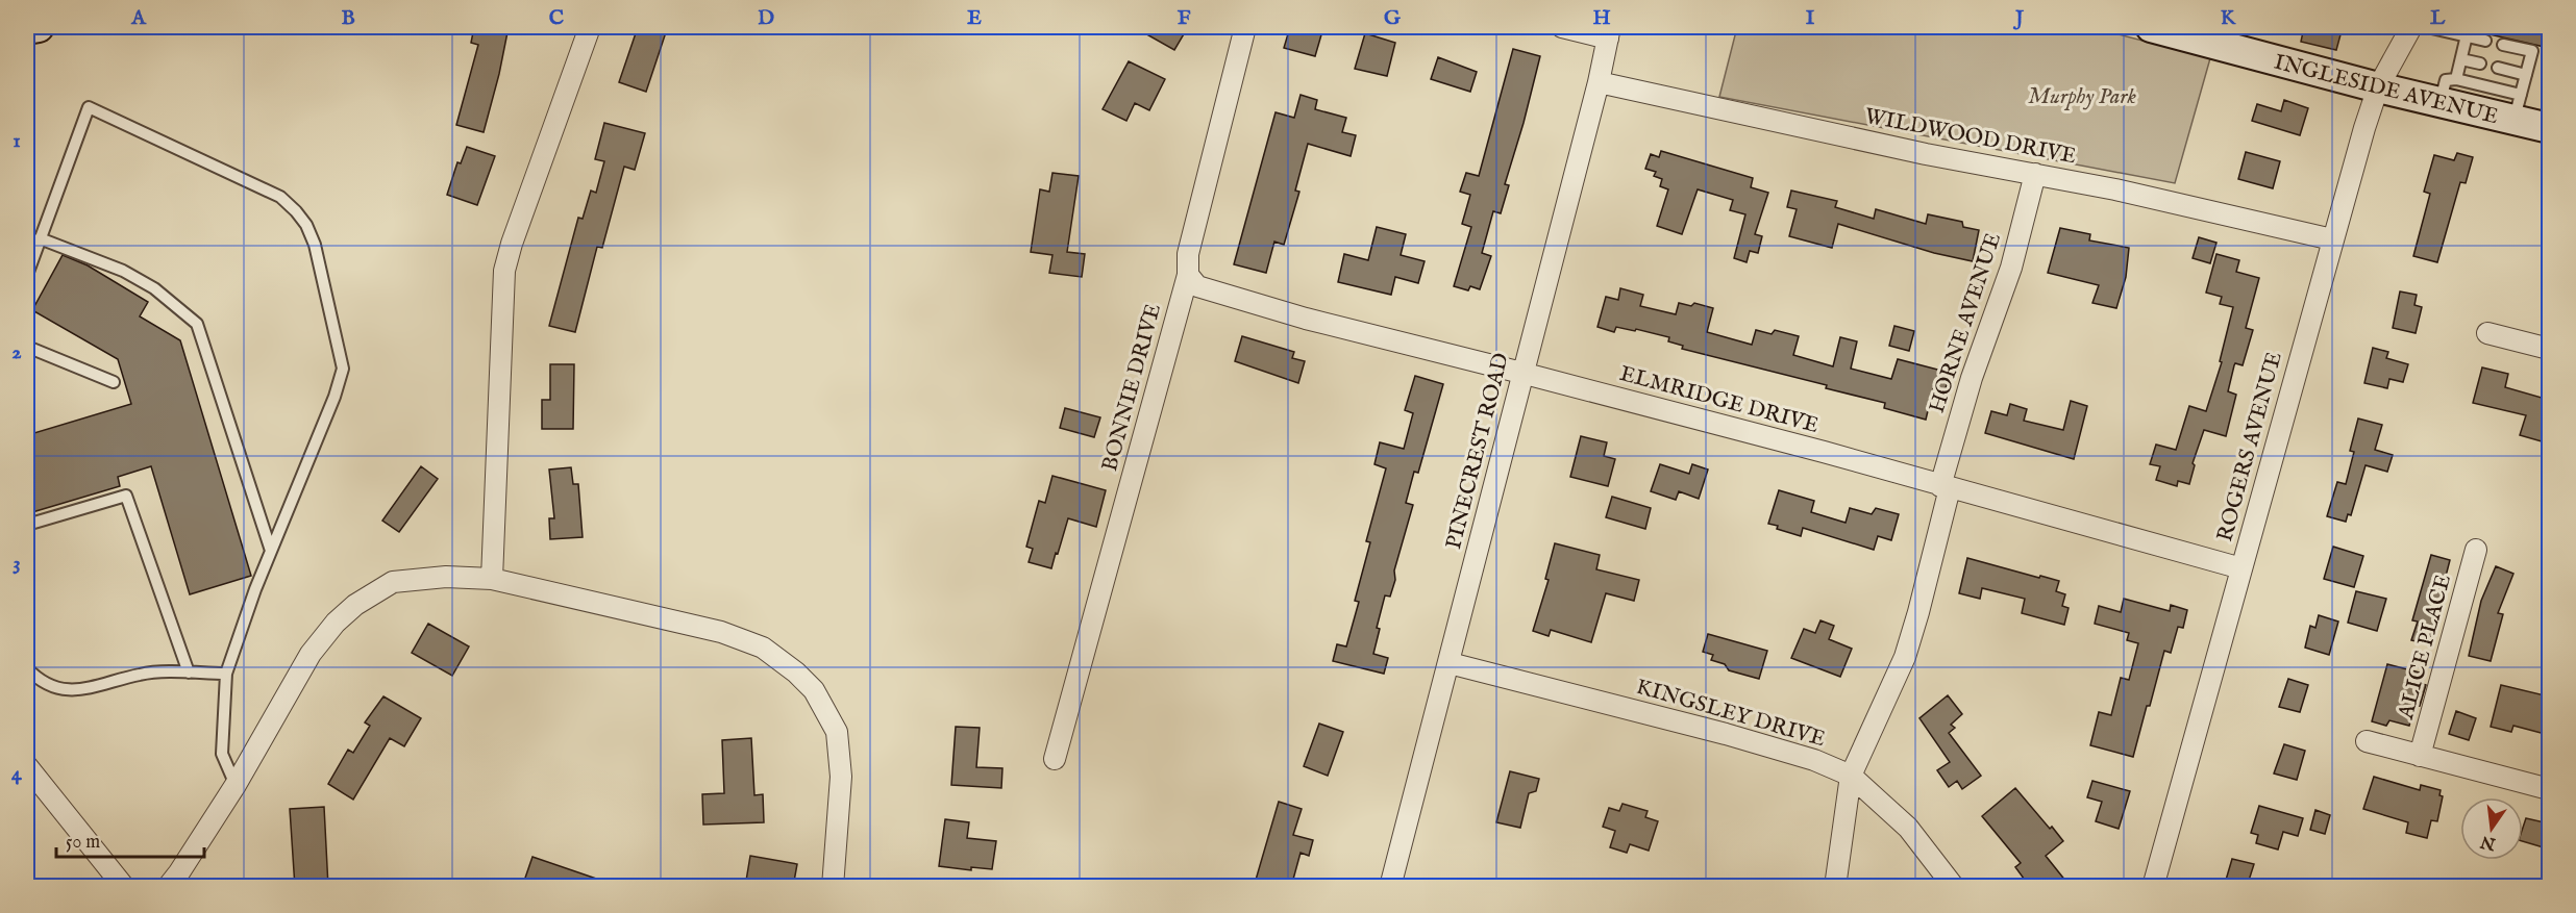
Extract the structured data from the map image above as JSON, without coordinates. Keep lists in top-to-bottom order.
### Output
{
  "streets": {
    "street": [
      "INGLESIDE AVENUE",
      "WILDWOOD DRIVE",
      "HORNE AVENUE",
      "BONNIE DRIVE",
      "ELMRIDGE DRIVE",
      "ROGERS AVENUE",
      "PINECREST ROAD",
      "ALICE PLACE",
      "KINGSLEY DRIVE"
    ]
  },
  "crossings": [
    ["INGLESIDE AVENUE", "ROGERS AVENUE"],
    ["WILDWOOD DRIVE", "HORNE AVENUE"],
    ["WILDWOOD DRIVE", "ROGERS AVENUE"],
    ["WILDWOOD DRIVE", "PINECREST ROAD"],
    ["HORNE AVENUE", "ELMRIDGE DRIVE"],
    ["HORNE AVENUE", "KINGSLEY DRIVE"],
    ["BONNIE DRIVE", "ELMRIDGE DRIVE"],
    ["ELMRIDGE DRIVE", "ROGERS AVENUE"],
    ["ELMRIDGE DRIVE", "PINECREST ROAD"],
    ["PINECREST ROAD", "KINGSLEY DRIVE"]
  ],
  "parks": ["Murphy Park"],
  "scale_bar": "50 m",
  "north": "bottom",
  "grid": {
    "columns": [
      "A",
      "B",
      "C",
      "D",
      "E",
      "F",
      "G",
      "H",
      "I",
      "J",
      "K",
      "L"
    ],
    "rows": [
      "1",
      "2",
      "3",
      "4"
    ]
  }
}
